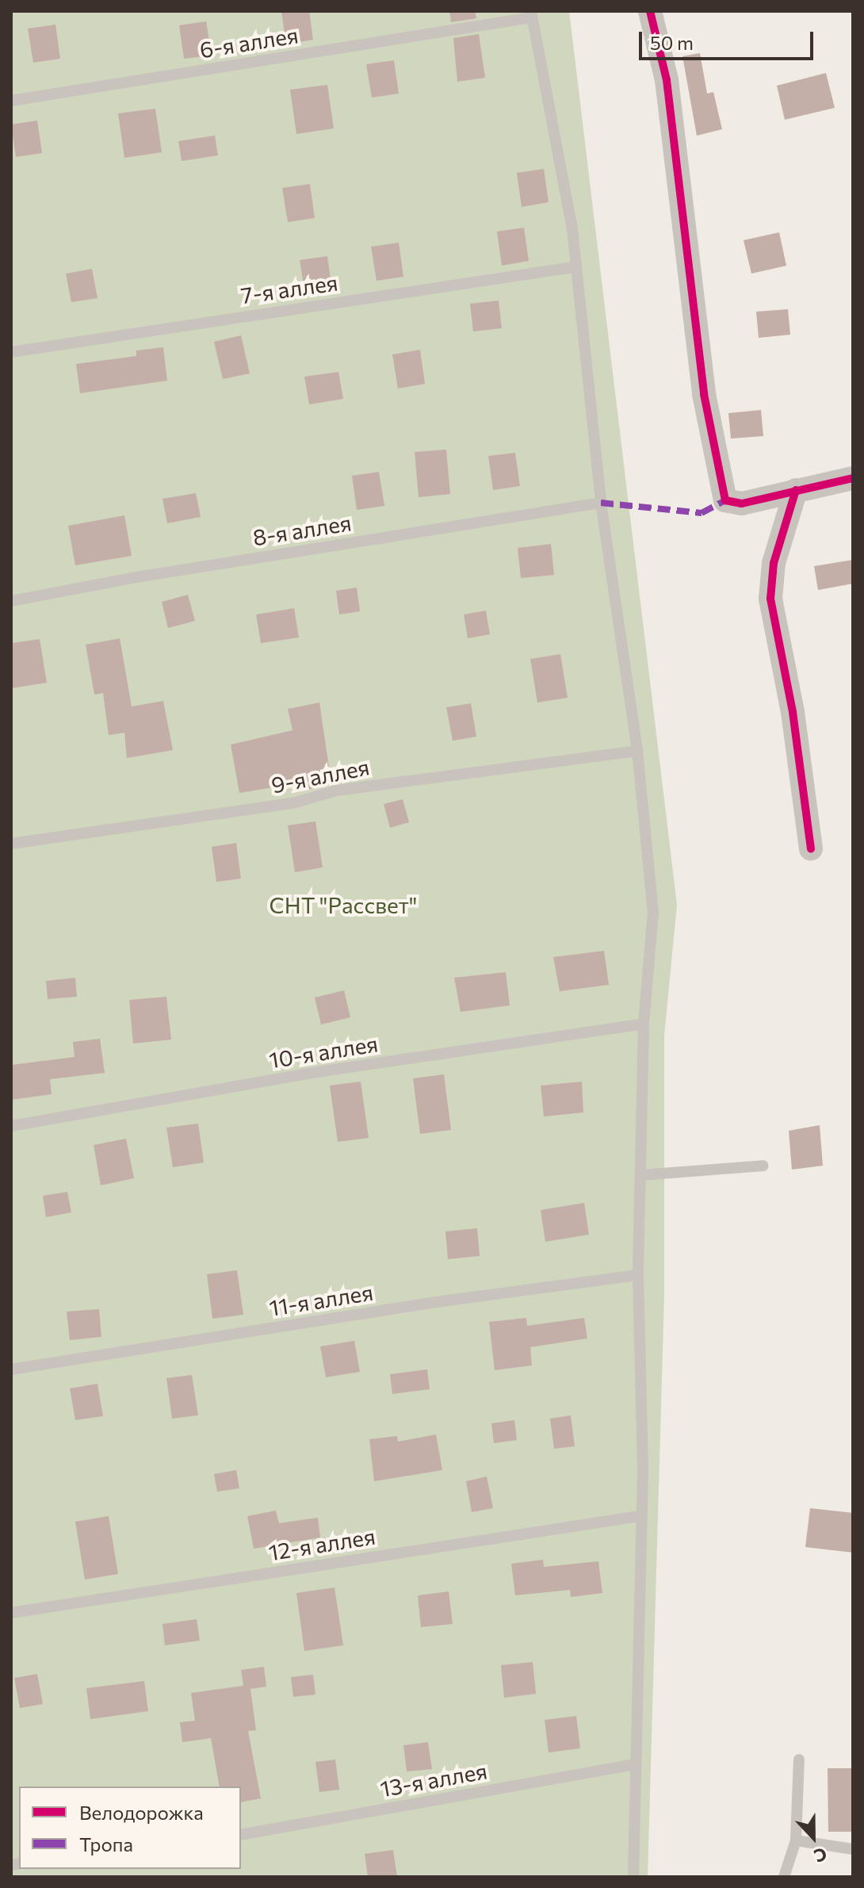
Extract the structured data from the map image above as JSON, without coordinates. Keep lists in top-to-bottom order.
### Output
{
  "streets": {
    "lane": [
      "6-я аллея",
      "7-я аллея",
      "8-я аллея",
      "9-я аллея",
      "10-я аллея",
      "11-я аллея",
      "12-я аллея",
      "13-я аллея"
    ]
  },
  "parks": ["СНТ \"Рассвет\""],
  "legend": ["Велодорожка", "Тропа"],
  "scale_bar": "50 m",
  "north": "bottom"
}
